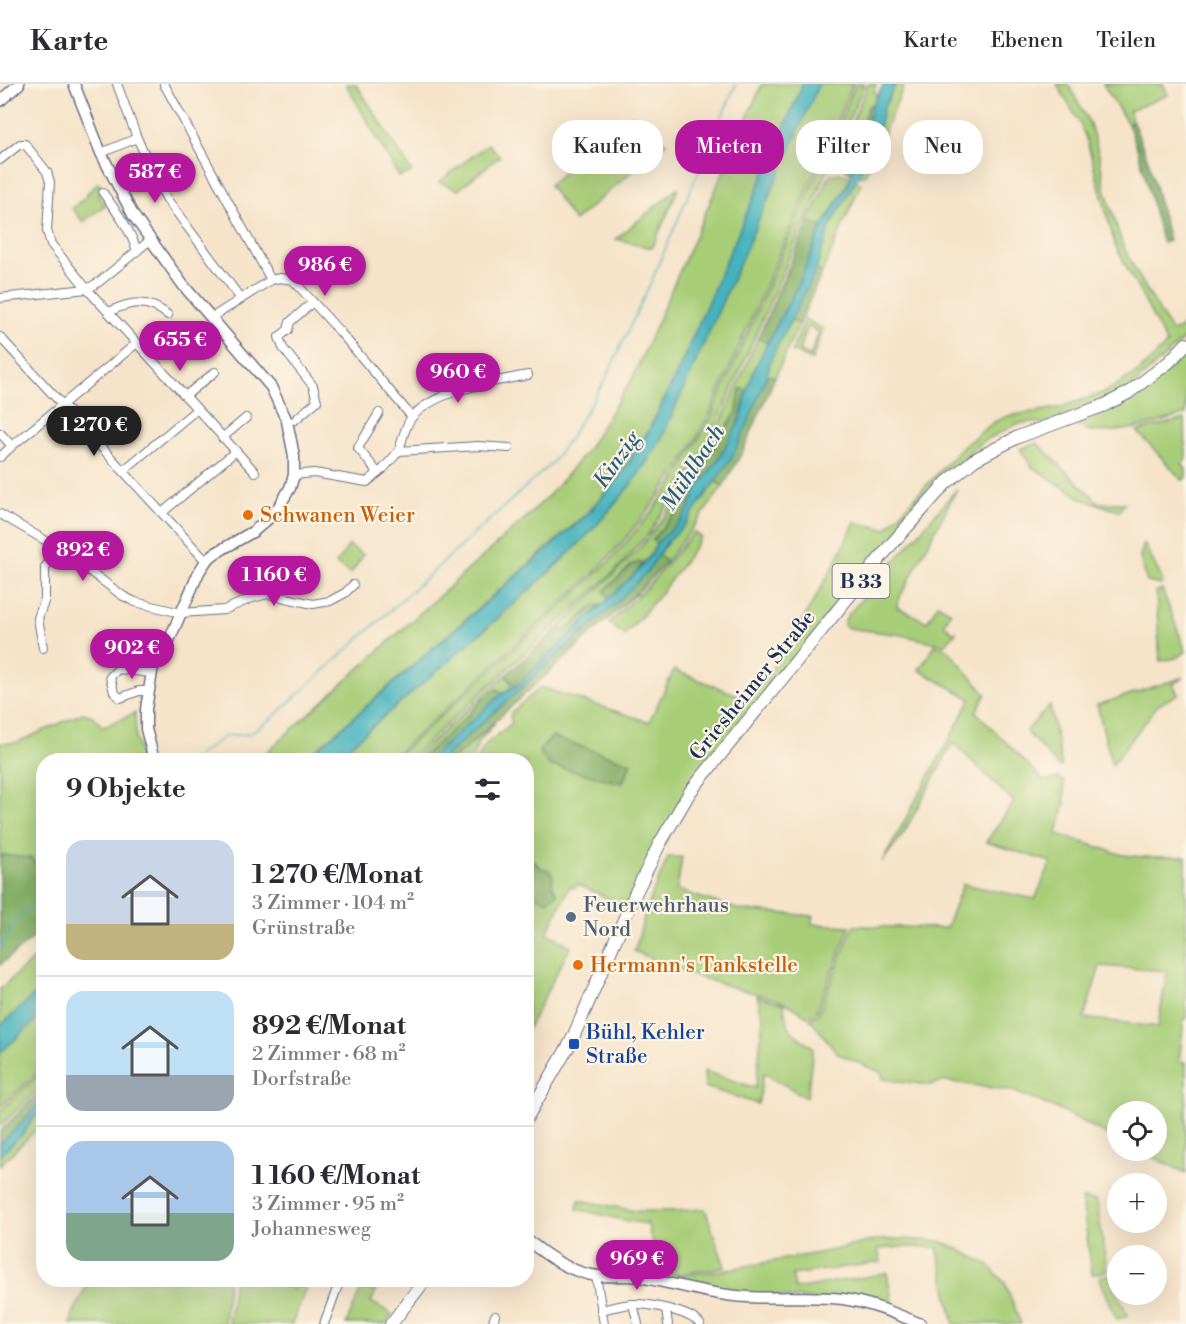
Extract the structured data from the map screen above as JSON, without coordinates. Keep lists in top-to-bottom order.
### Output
{
  "streets": {
    "main road": ["B 33", "Griesheimer Straße"]
  },
  "water": ["Kinzig", "Mühlbach"],
  "places": {
    "other": ["Schwanen Weier", "Feuerwehrhaus Nord", "Hermann's Tankstelle"],
    "transit": ["Bühl, Kehler Straße"]
  },
  "page": {
    "header": "Karte",
    "nav": ["Karte", "Ebenen", "Teilen"],
    "chip": [
      "Kaufen",
      "Mieten",
      "Filter",
      "Neu"
    ],
    "price": [
      "587 €",
      "986 €",
      "655 €",
      "960 €",
      "1 270 €",
      "892 €",
      "1 160 €",
      "902 €",
      "969 €"
    ],
    "heading": "9 Objekte",
    "list": [
      {
        "name": "1 270 €/Monat",
        "note": "3 Zimmer · 104 m² · Grünstraße"
      },
      {
        "name": "892 €/Monat",
        "note": "2 Zimmer · 68 m² · Dorfstraße"
      },
      {
        "name": "1 160 €/Monat",
        "note": "3 Zimmer · 95 m² · Johannesweg"
      }
    ],
    "map_buttons": ["+", "−"]
  }
}
